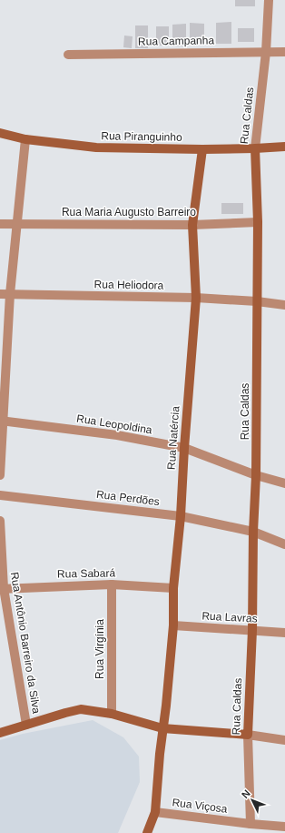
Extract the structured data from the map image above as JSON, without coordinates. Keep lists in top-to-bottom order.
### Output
{
  "streets": {
    "street": [
      "Rua Campanha",
      "Rua Caldas",
      "Rua Piranguinho",
      "Rua Maria Augusto Barreiro",
      "Rua Heliodora",
      "Rua Leopoldina",
      "Rua Natércia",
      "Rua Perdões",
      "Rua Sabará",
      "Rua Lavras",
      "Rua Antônio Barreiro da Silva",
      "Rua Virgínia",
      "Rua Viçosa"
    ]
  },
  "crossings": [
    ["Rua Campanha", "Rua Caldas"],
    ["Rua Caldas", "Rua Piranguinho"],
    ["Rua Caldas", "Rua Maria Augusto Barreiro"],
    ["Rua Caldas", "Rua Heliodora"],
    ["Rua Caldas", "Rua Leopoldina"],
    ["Rua Caldas", "Rua Perdões"],
    ["Rua Caldas", "Rua Lavras"],
    ["Rua Caldas", "Rua Viçosa"],
    ["Rua Piranguinho", "Rua Natércia"],
    ["Rua Maria Augusto Barreiro", "Rua Natércia"],
    ["Rua Heliodora", "Rua Natércia"],
    ["Rua Leopoldina", "Rua Natércia"],
    ["Rua Natércia", "Rua Perdões"],
    ["Rua Natércia", "Rua Sabará"],
    ["Rua Natércia", "Rua Lavras"],
    ["Rua Natércia", "Rua Viçosa"],
    ["Rua Sabará", "Rua Antônio Barreiro da Silva"],
    ["Rua Sabará", "Rua Virgínia"]
  ],
  "north": "top left"
}
